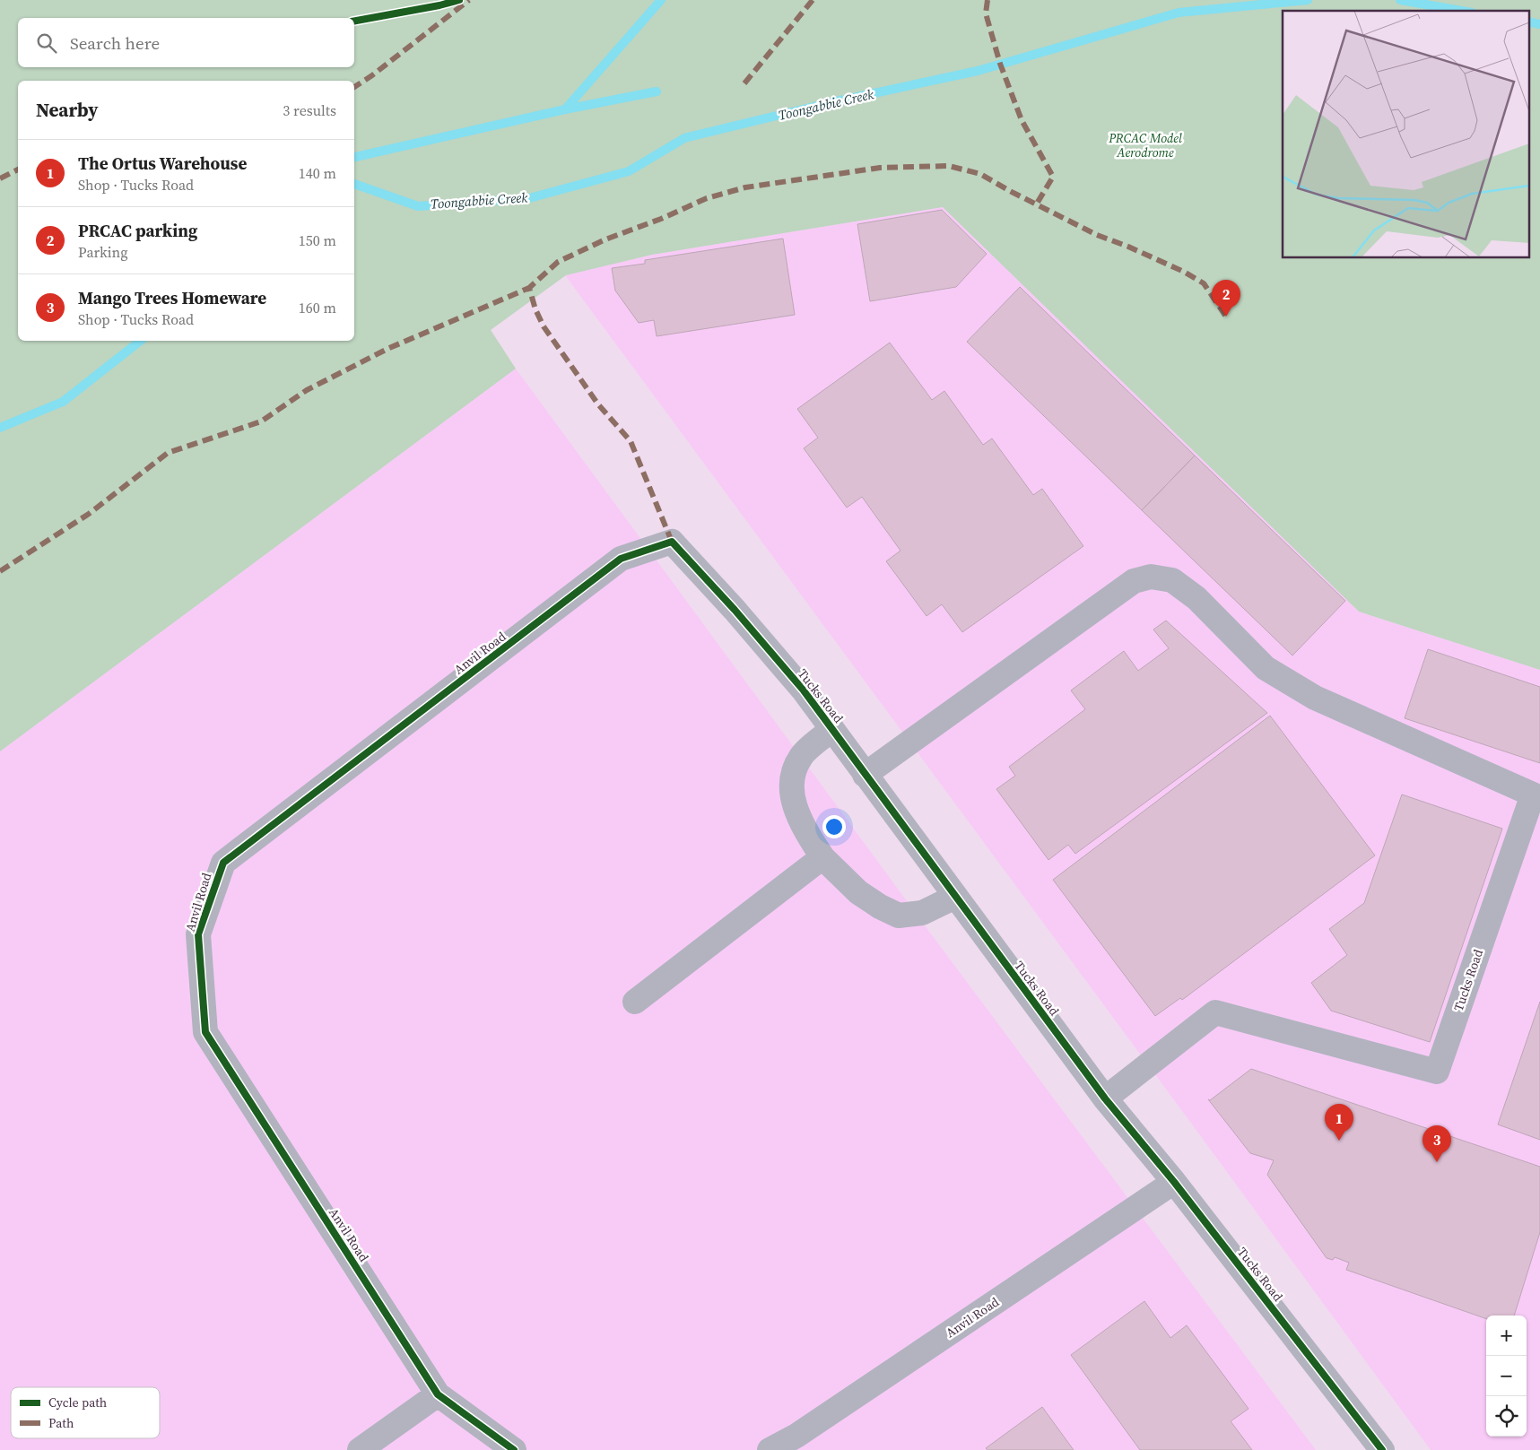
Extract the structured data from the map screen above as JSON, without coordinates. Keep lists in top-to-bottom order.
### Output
{
  "streets": {
    "street": ["Anvil Road", "Tucks Road"]
  },
  "crossings": [
    ["Anvil Road", "Tucks Road"]
  ],
  "water": ["Toongabbie Creek"],
  "parks": ["PRCAC Model Aerodrome"],
  "legend": ["Cycle path", "Path"],
  "page": {
    "search": "Search here",
    "heading": ["Nearby", "3 results"],
    "list": [
      {
        "mark": "1",
        "name": "The Ortus Warehouse",
        "note": "Shop · Tucks Road",
        "value": "140 m"
      },
      {
        "mark": "2",
        "name": "PRCAC parking",
        "note": "Parking",
        "value": "150 m"
      },
      {
        "mark": "3",
        "name": "Mango Trees Homeware",
        "note": "Shop · Tucks Road",
        "value": "160 m"
      }
    ],
    "pins": ["2", "1", "3"],
    "map_buttons": ["+", "−"]
  }
}
